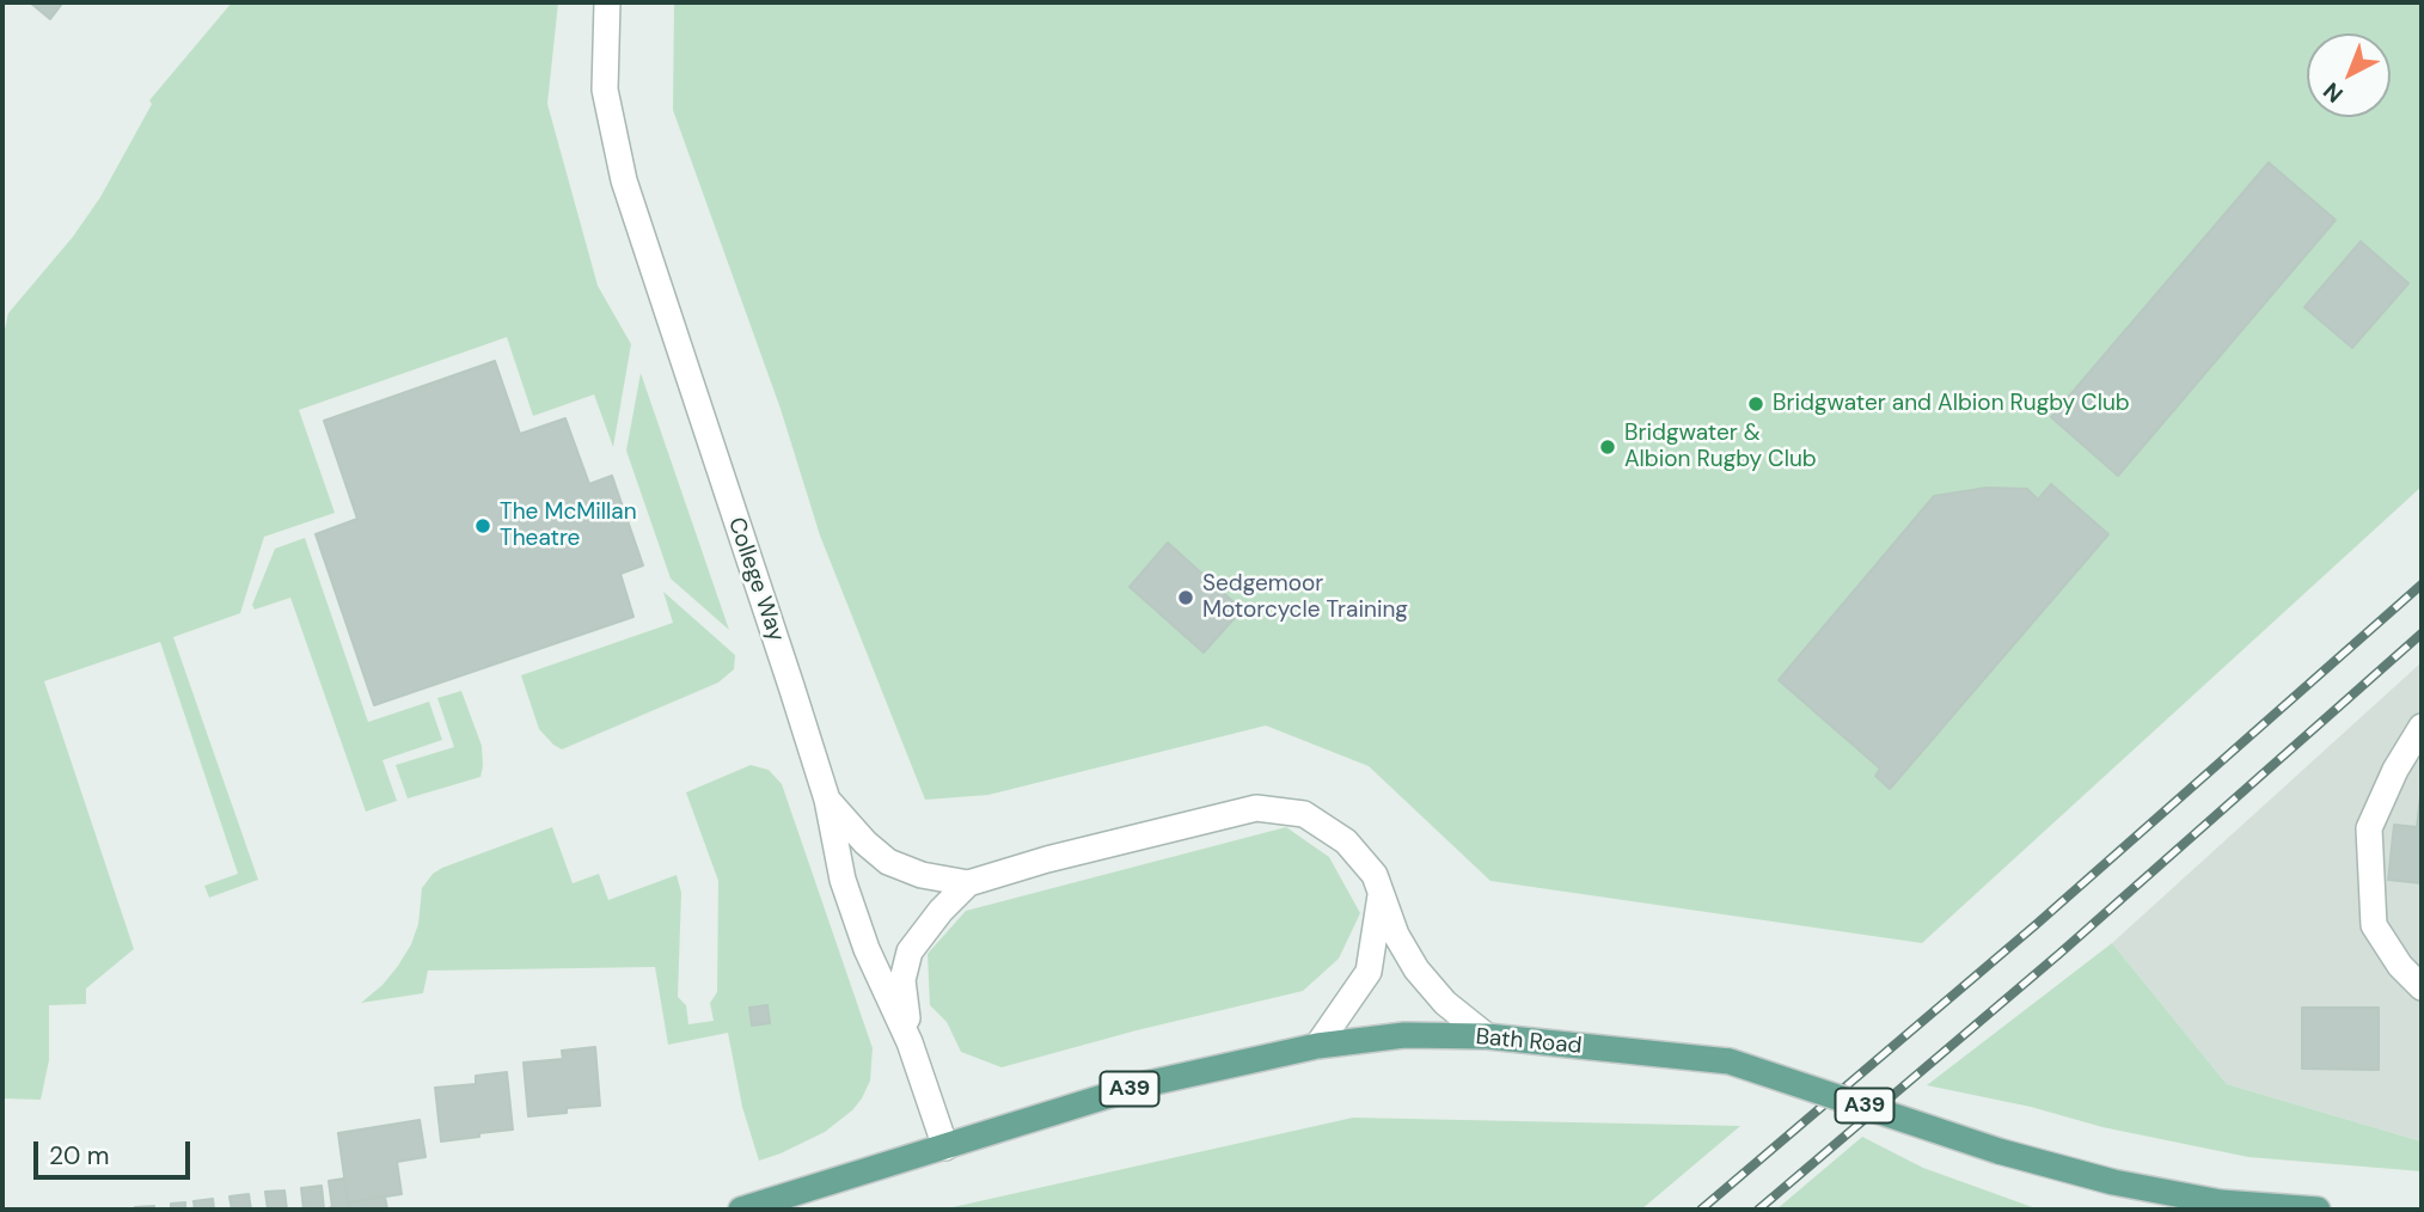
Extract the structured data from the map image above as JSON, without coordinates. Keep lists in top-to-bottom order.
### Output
{
  "streets": {
    "main road": ["Bath Road", "A39"],
    "street": ["College Way"]
  },
  "crossings": [
    ["College Way", "Bath Road"]
  ],
  "places": [
    "Bridgwater and Albion Rugby Club",
    "Bridgwater & Albion Rugby Club",
    "The McMillan Theatre",
    "Sedgemoor Motorcycle Training"
  ],
  "scale_bar": "20 m",
  "north": "bottom left"
}
